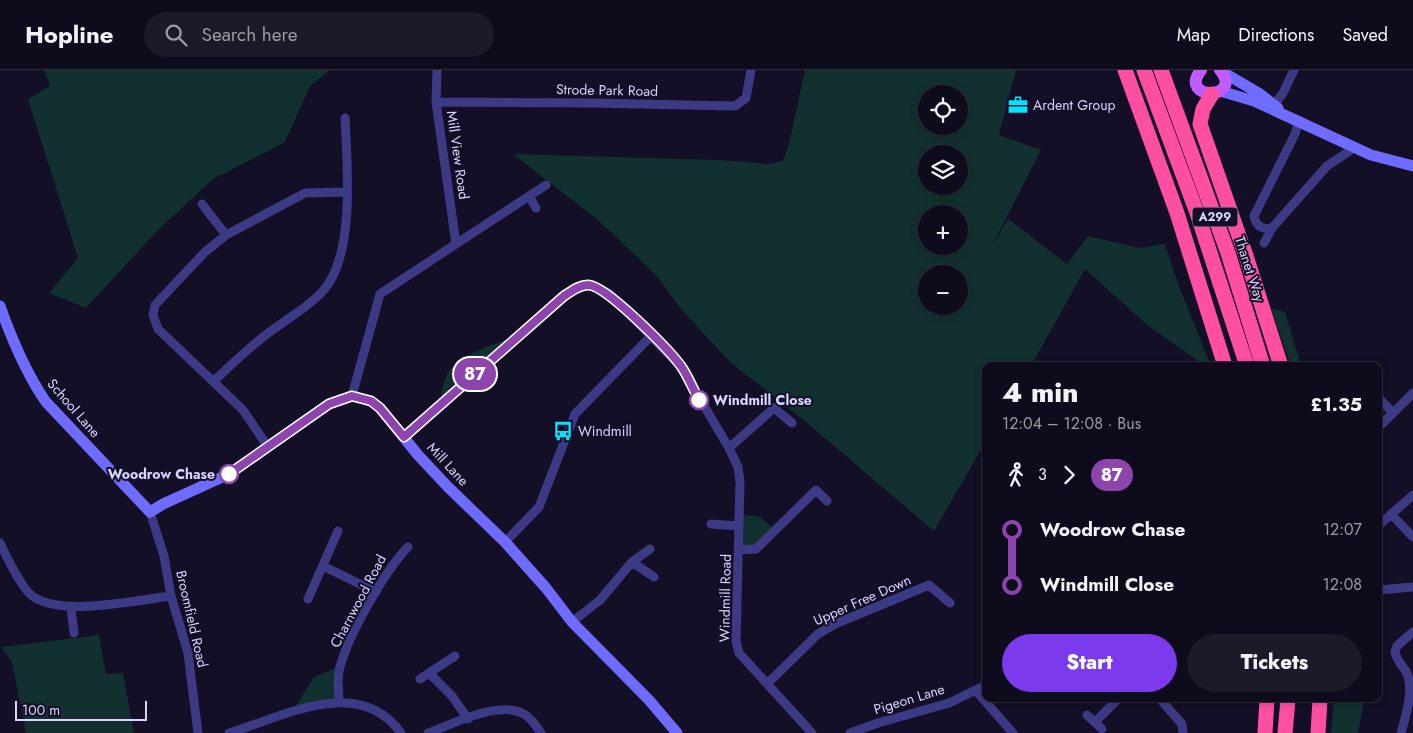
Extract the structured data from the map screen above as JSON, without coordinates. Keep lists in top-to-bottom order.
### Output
{
  "streets": {
    "highway": ["A299", "Thanet Way"],
    "street": [
      "Strode Park Road",
      "Mill View Road",
      "School Lane",
      "Mill Lane",
      "Windmill Road",
      "Upper Free Down",
      "Charnwood Road",
      "Broomfield Road",
      "Pigeon Lane"
    ]
  },
  "crossings": [
    ["Strode Park Road", "Mill View Road"],
    ["School Lane", "Broomfield Road"],
    ["Mill Lane", "Windmill Road"],
    ["Windmill Road", "Upper Free Down"]
  ],
  "places": {
    "office": ["Ardent Group"],
    "other": ["Windmill Close", "Woodrow Chase"],
    "bus stop": ["Windmill"]
  },
  "lines": ["bus line 87"],
  "scale_bar": "100 m",
  "page": {
    "header": "Hopline",
    "search": "Search here",
    "nav": ["Map", "Directions", "Saved"],
    "on_map": "87",
    "map_buttons": ["+", "−"],
    "heading": ["4 min", "12:04 – 12:08 · Bus", "£1.35"],
    "legs": ["3", "87"],
    "list": [
      {
        "name": "Woodrow Chase",
        "value": "12:07"
      },
      {
        "name": "Windmill Close",
        "value": "12:08"
      }
    ],
    "buttons": ["Start", "Tickets"],
    "scale": "100 m"
  }
}
